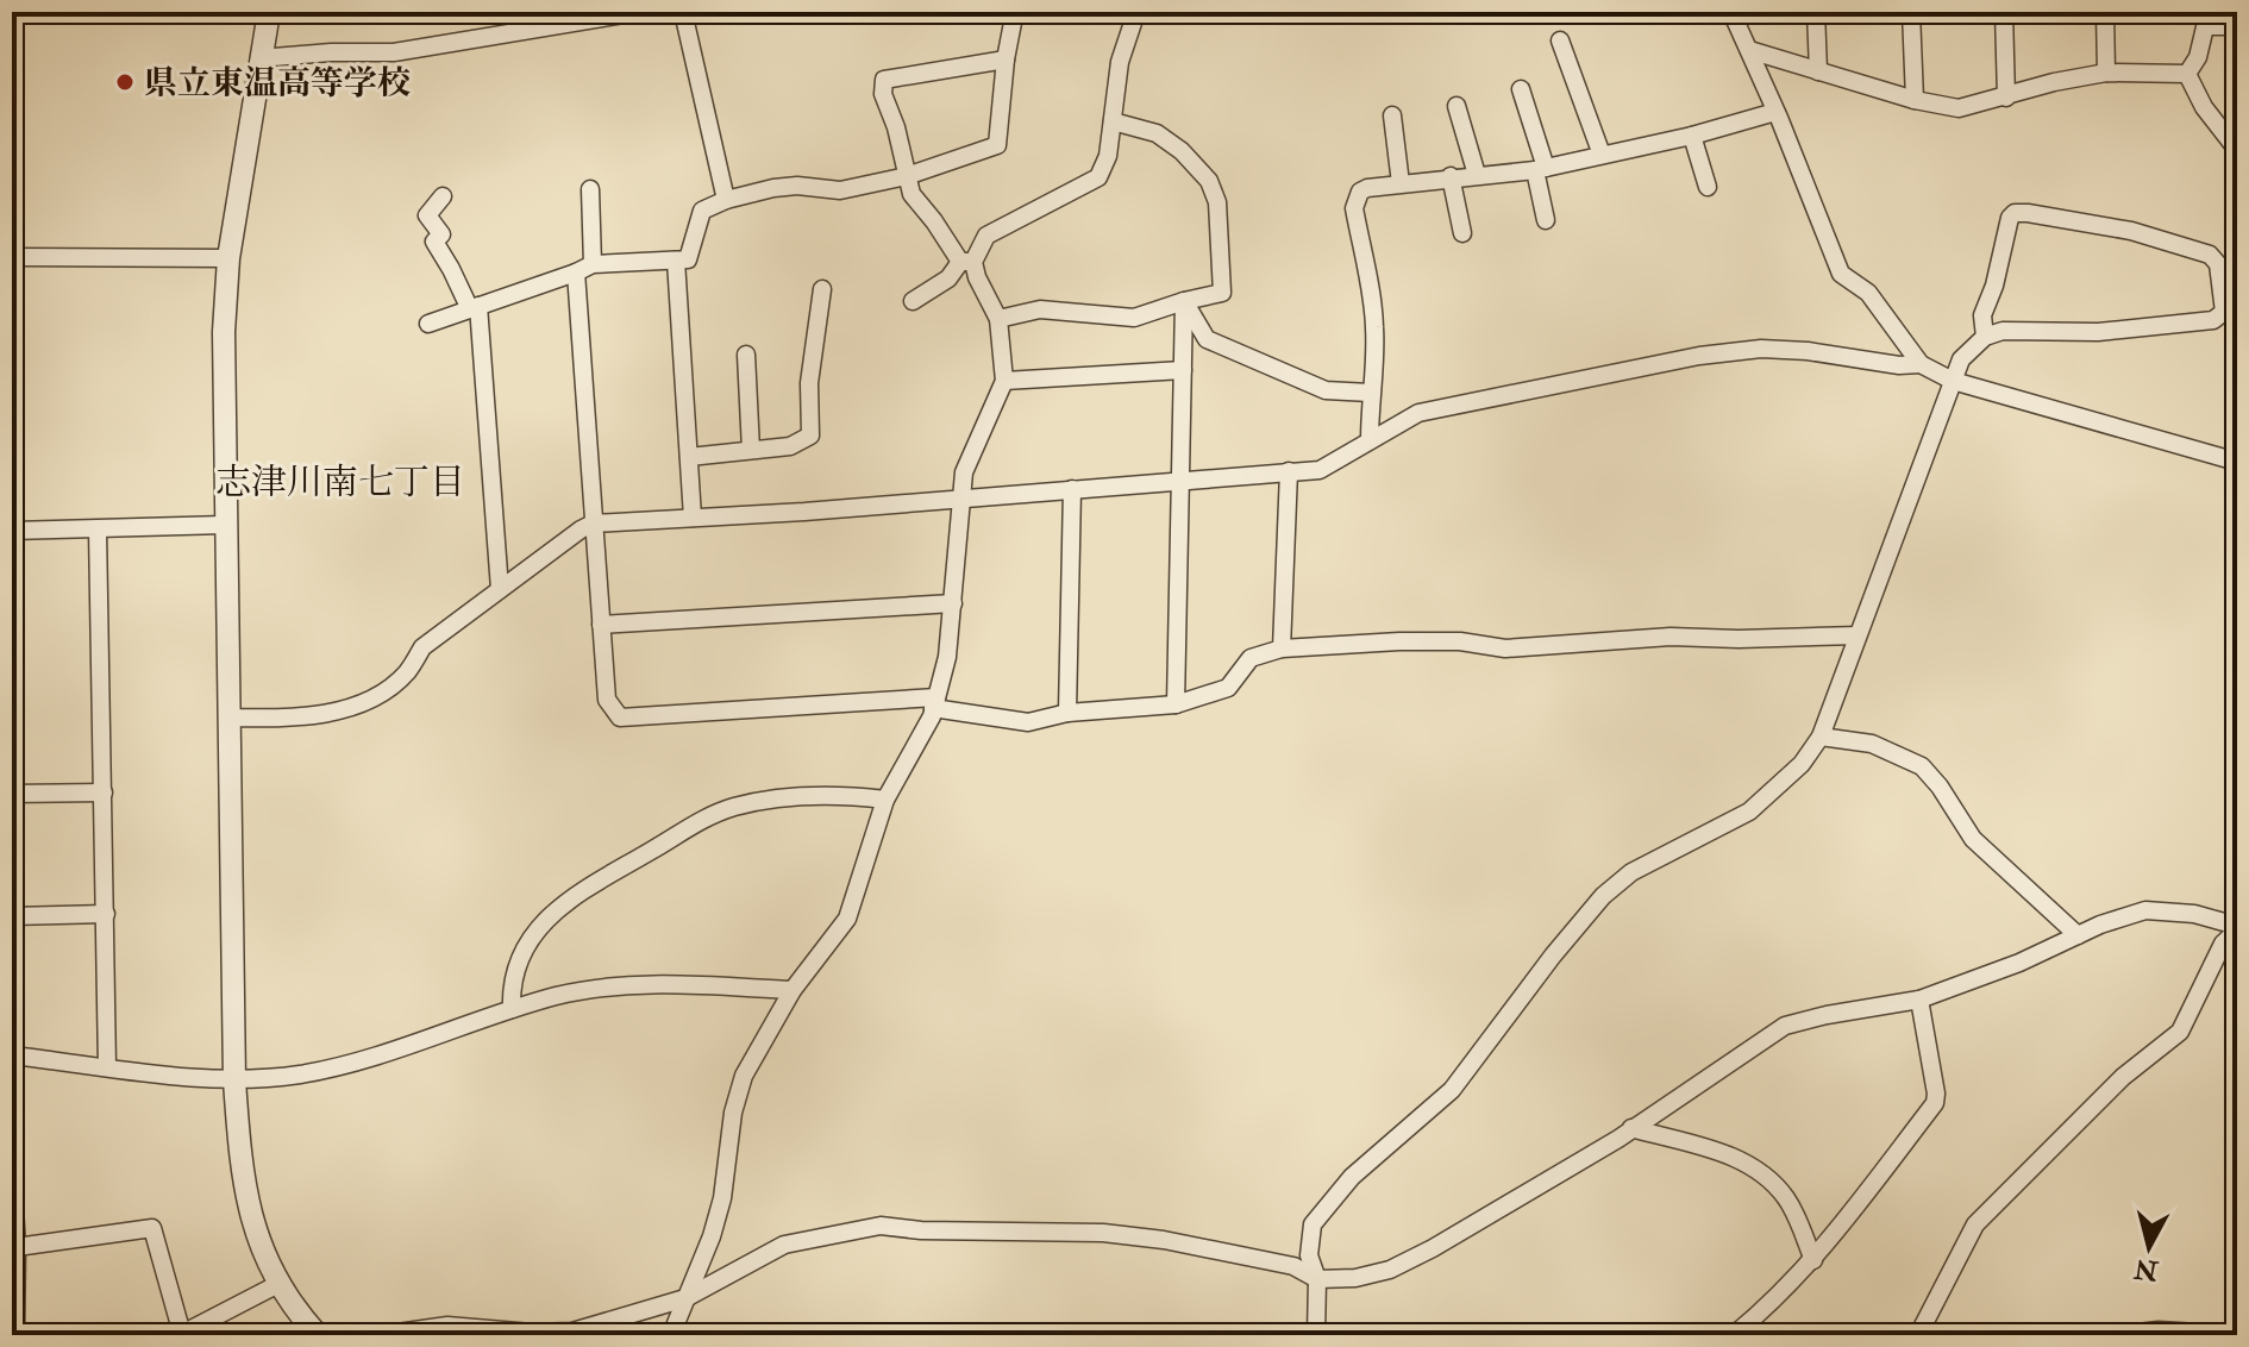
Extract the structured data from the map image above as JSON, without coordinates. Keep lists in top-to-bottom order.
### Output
{
  "districts": ["志津川南七丁目"],
  "places": ["県立東温高等学校"],
  "north": "bottom"
}
